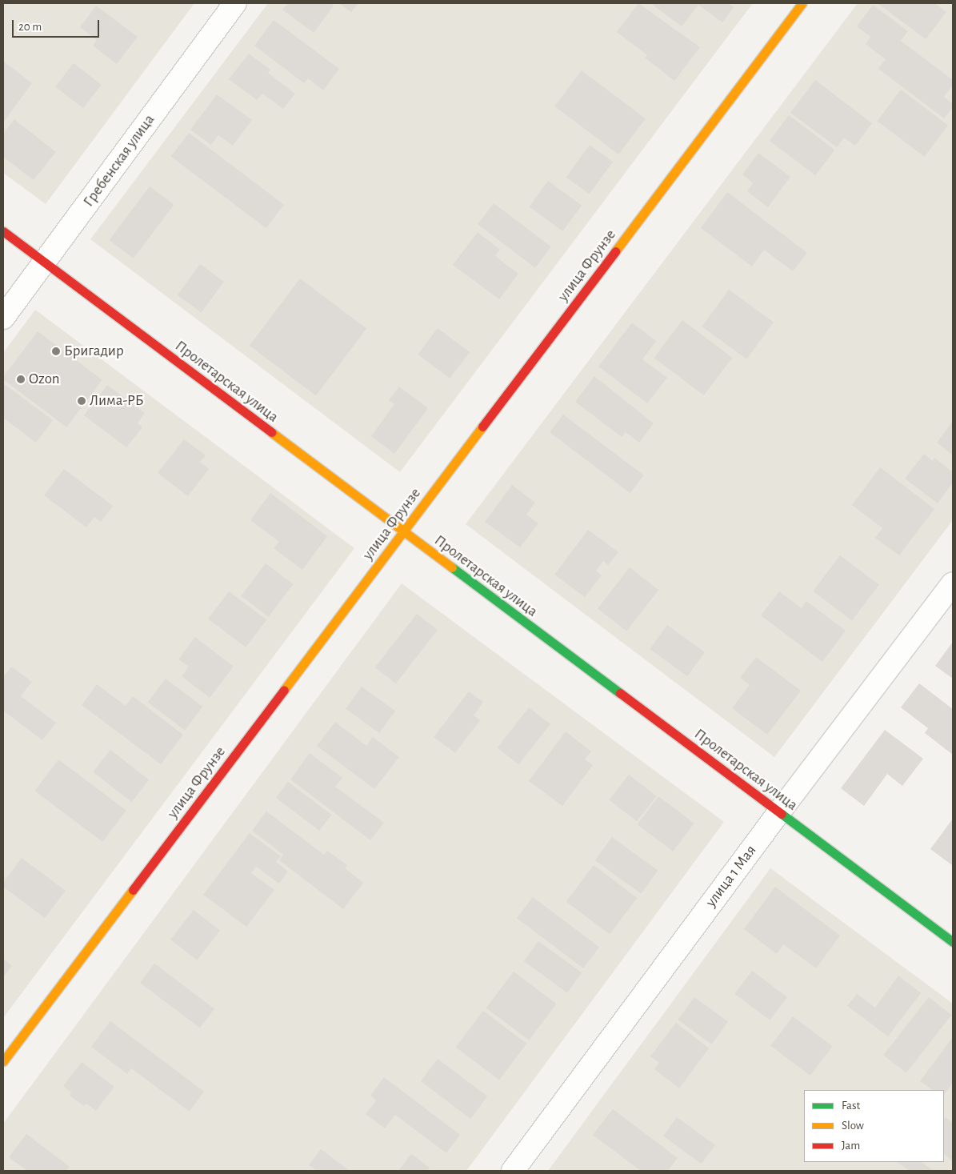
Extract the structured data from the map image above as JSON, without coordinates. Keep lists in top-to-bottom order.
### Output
{
  "streets": {
    "street": [
      "Гребенская улица",
      "улица Фрунзе",
      "Пролетарская улица",
      "улица 1 Мая"
    ]
  },
  "crossings": [
    ["Гребенская улица", "Пролетарская улица"],
    ["улица Фрунзе", "Пролетарская улица"],
    ["Пролетарская улица", "улица 1 Мая"]
  ],
  "places": ["Бригадир", "Ozon", "Лима-РБ"],
  "legend": ["Fast", "Slow", "Jam"],
  "scale_bar": "20 m"
}
